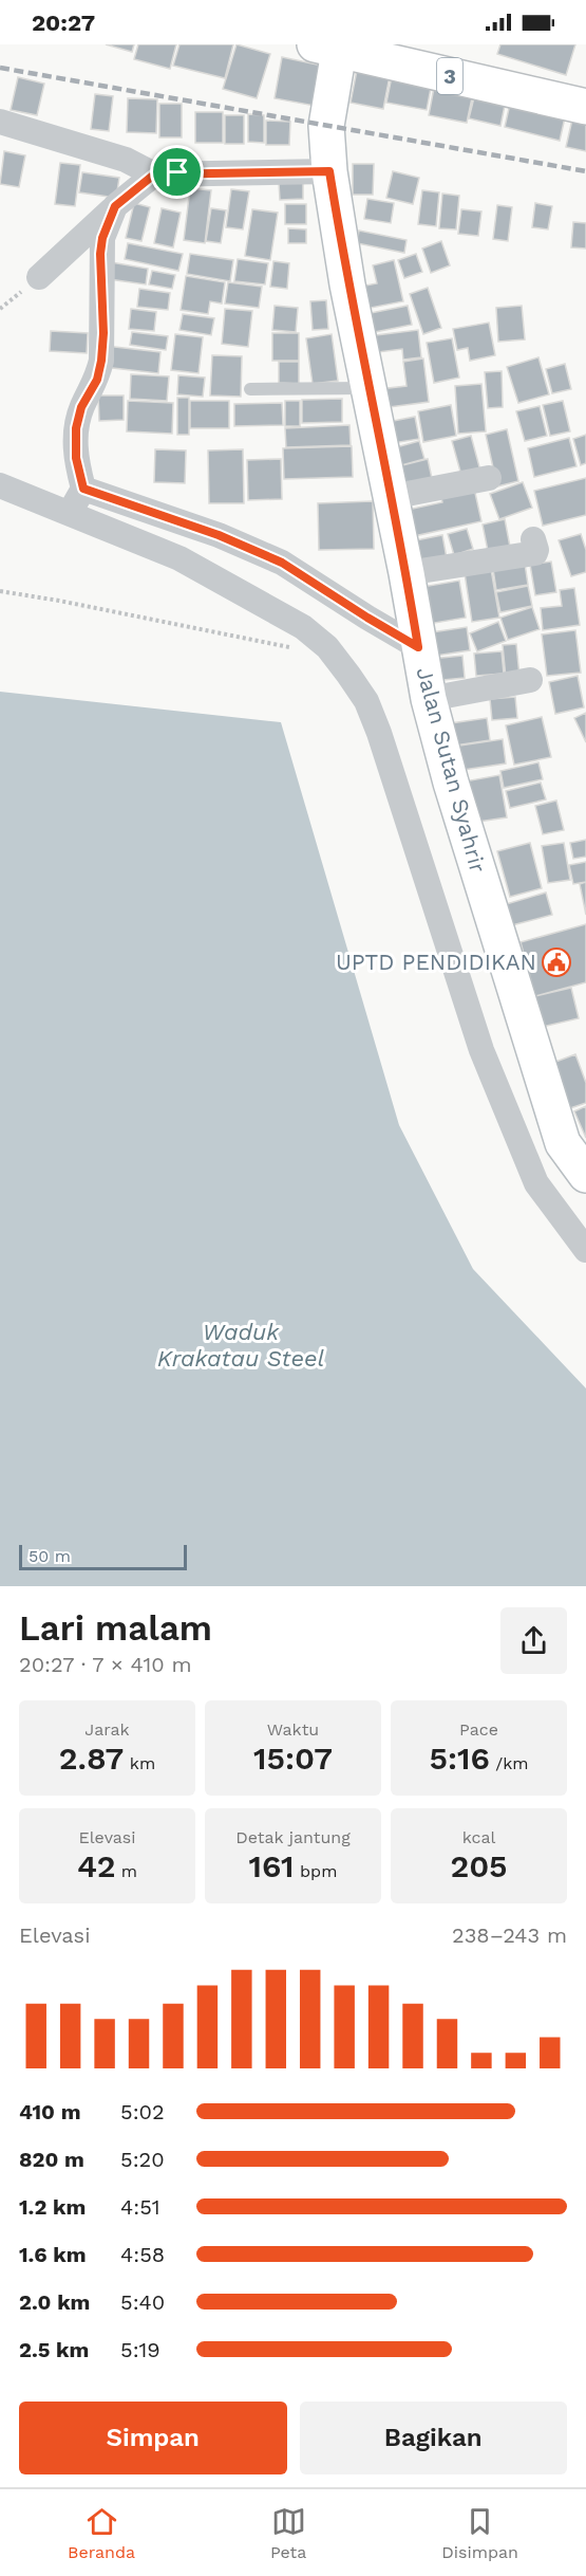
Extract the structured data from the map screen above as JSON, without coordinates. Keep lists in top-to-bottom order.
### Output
{
  "streets": {
    "main road": ["3", "Jalan Sutan Syahrir"]
  },
  "crossings": [
    ["3", "Jalan Sutan Syahrir"]
  ],
  "water": ["Waduk Krakatau Steel"],
  "places": {
    "public building": ["UPTD PENDIDIKAN"]
  },
  "scale_bar": "50 m",
  "page": {
    "status": "20:27",
    "scale": "50 m",
    "heading": ["Lari malam", "20:27 · 7 × 410 m"],
    "stats": [
      ["Jarak", "2.87 km"],
      ["Waktu", "15:07"],
      ["Pace", "5:16 /km"],
      ["Elevasi", "42 m"],
      ["Detak jantung", "161 bpm"],
      ["kcal", "205"]
    ],
    "chart": ["Elevasi", "238–243 m"],
    "list": [
      {
        "name": "410 m",
        "note": "5:02"
      },
      {
        "name": "820 m",
        "note": "5:20"
      },
      {
        "name": "1.2 km",
        "note": "4:51"
      },
      {
        "name": "1.6 km",
        "note": "4:58"
      },
      {
        "name": "2.0 km",
        "note": "5:40"
      },
      {
        "name": "2.5 km",
        "note": "5:19"
      }
    ],
    "buttons": ["Simpan", "Bagikan"],
    "tabs": ["Beranda", "Peta", "Disimpan"]
  }
}
